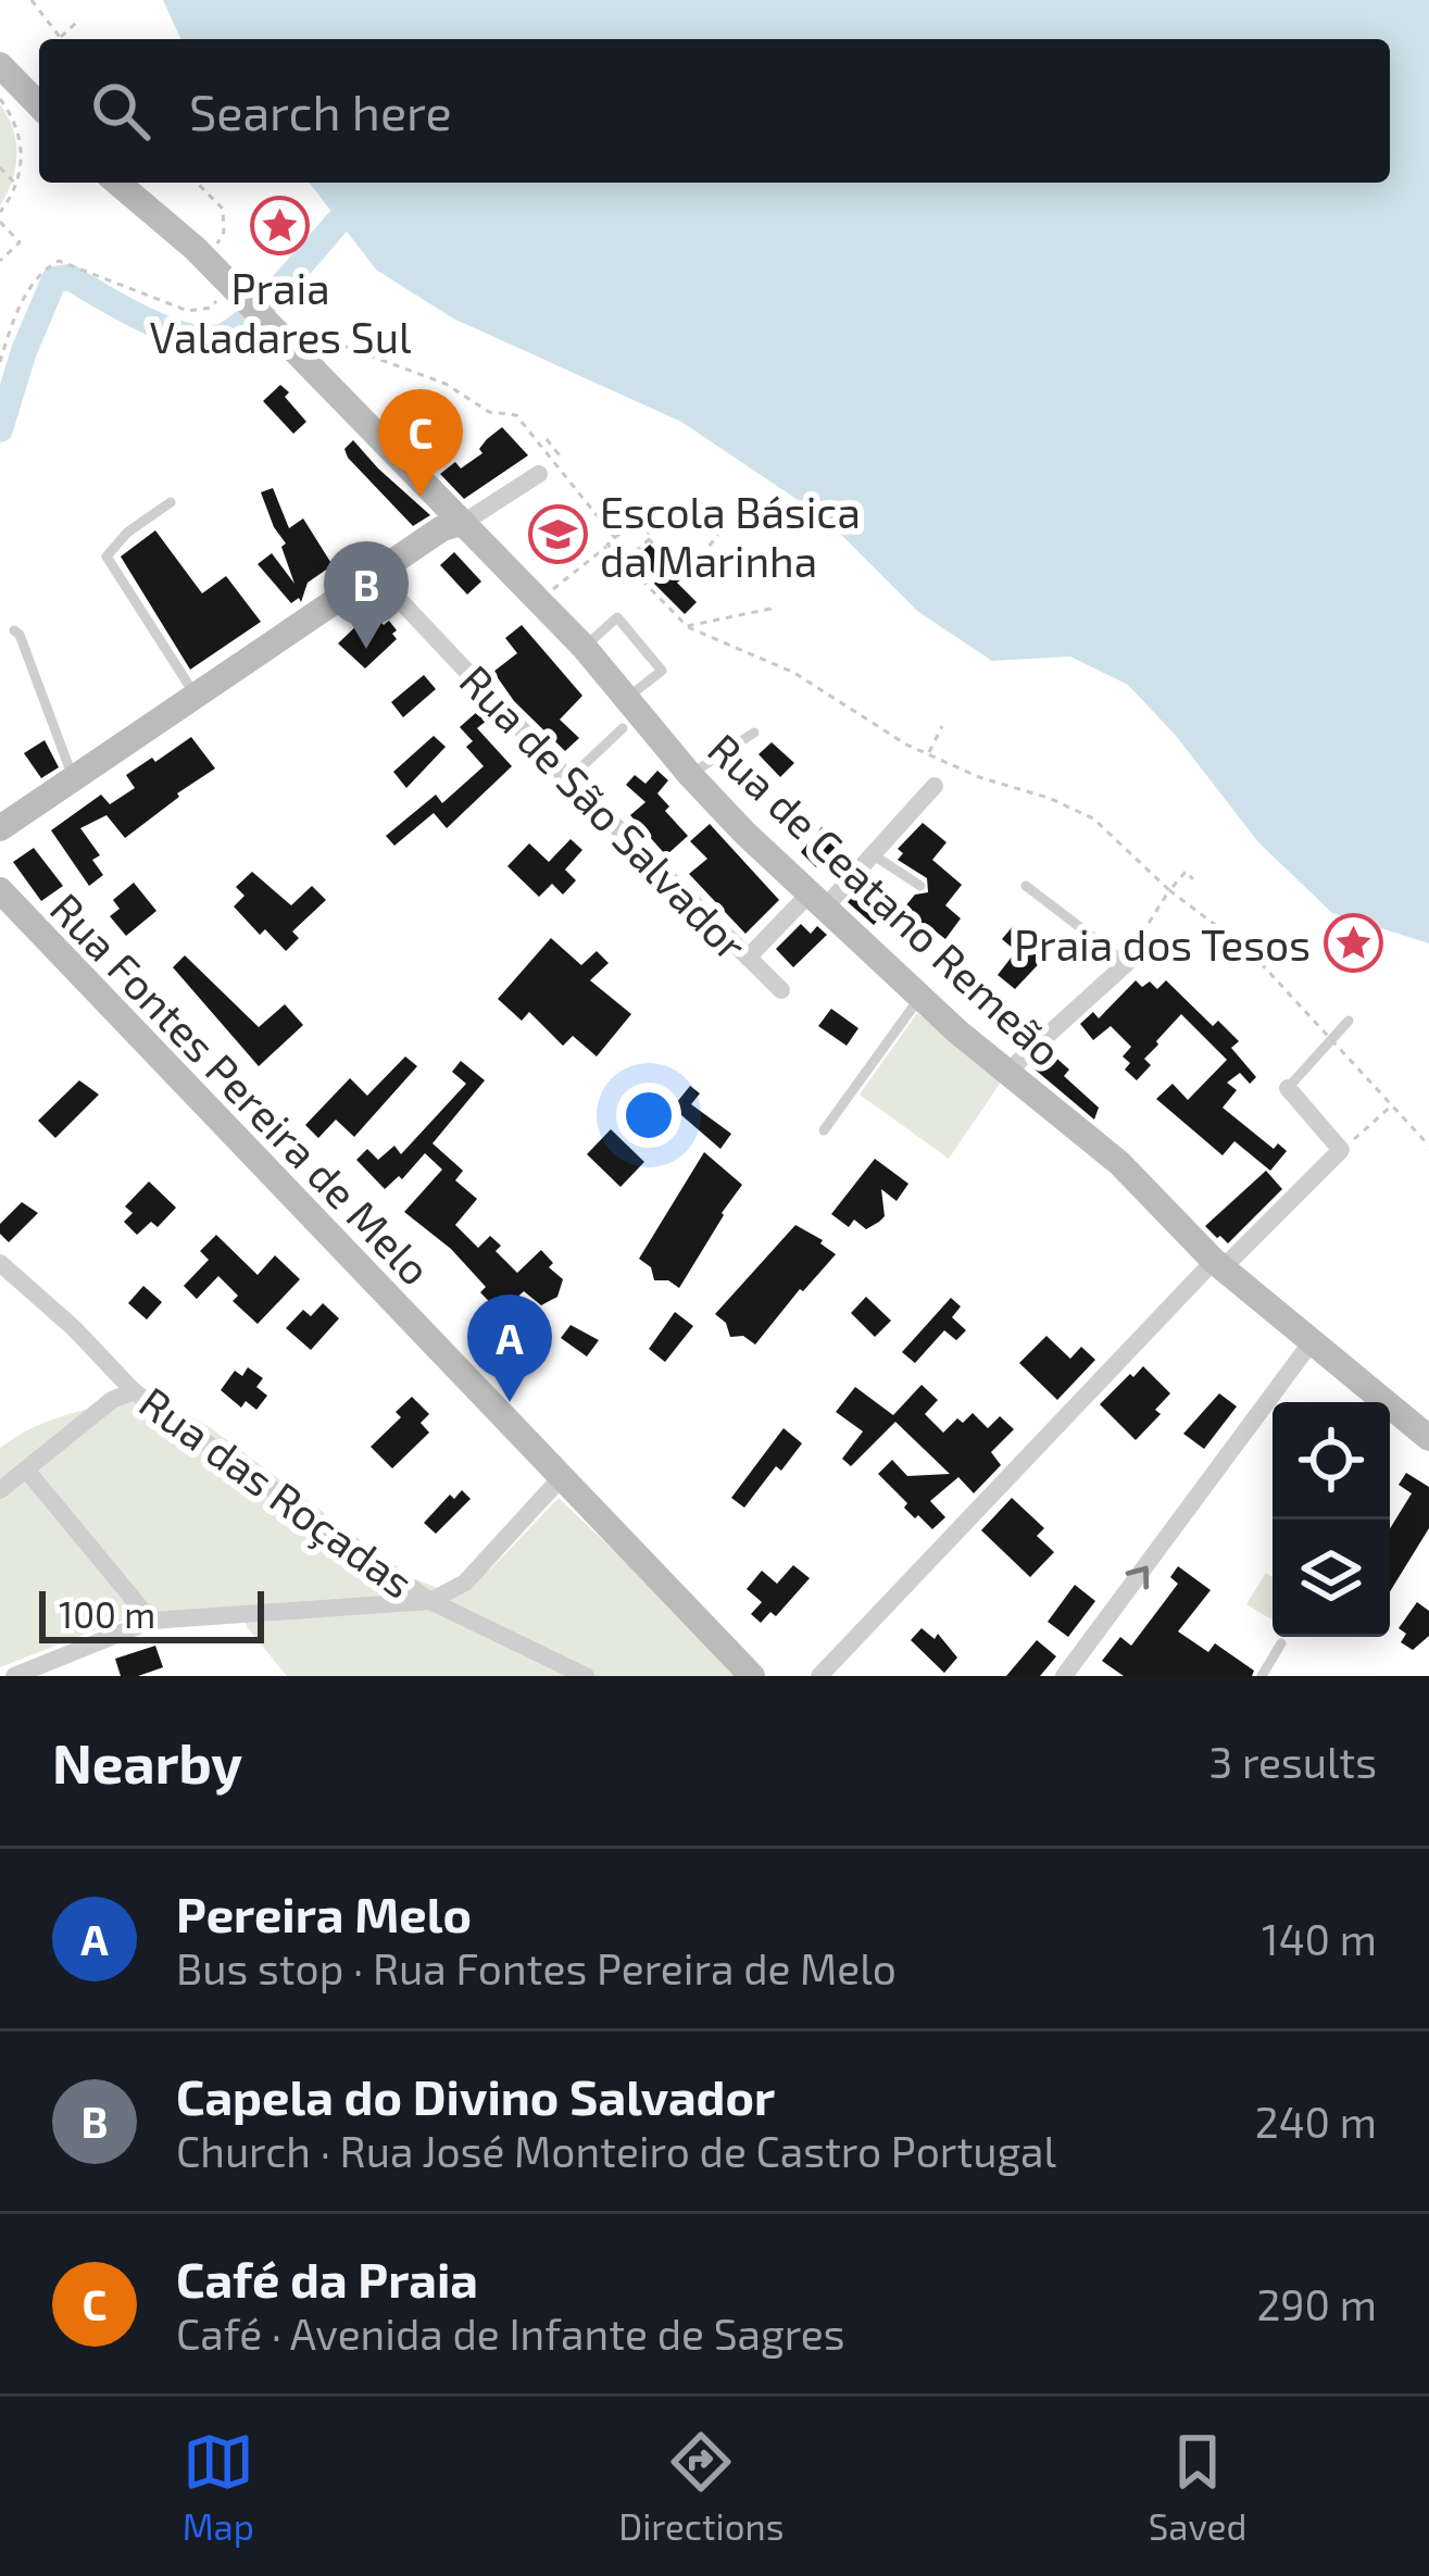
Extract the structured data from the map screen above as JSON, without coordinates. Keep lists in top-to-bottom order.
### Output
{
  "streets": {
    "main road": ["Rua de Ceatano Remeão", "Rua Fontes Pereira de Melo"],
    "street": ["Rua de São Salvador", "Rua das Roçadas"]
  },
  "places": {
    "place": ["Praia Valadares Sul", "Praia dos Tesos"],
    "school or university": ["Escola Básica da Marinha"]
  },
  "scale_bar": "100 m",
  "page": {
    "search": "Search here",
    "pins": ["C", "B", "A"],
    "scale": "100 m",
    "heading": ["Nearby", "3 results"],
    "list": [
      {
        "mark": "A",
        "name": "Pereira Melo",
        "note": "Bus stop · Rua Fontes Pereira de Melo",
        "value": "140 m"
      },
      {
        "mark": "B",
        "name": "Capela do Divino Salvador",
        "note": "Church · Rua José Monteiro de Castro Portugal",
        "value": "240 m"
      },
      {
        "mark": "C",
        "name": "Café da Praia",
        "note": "Café · Avenida de Infante de Sagres",
        "value": "290 m"
      }
    ],
    "nav": ["Map", "Directions", "Saved"]
  }
}
